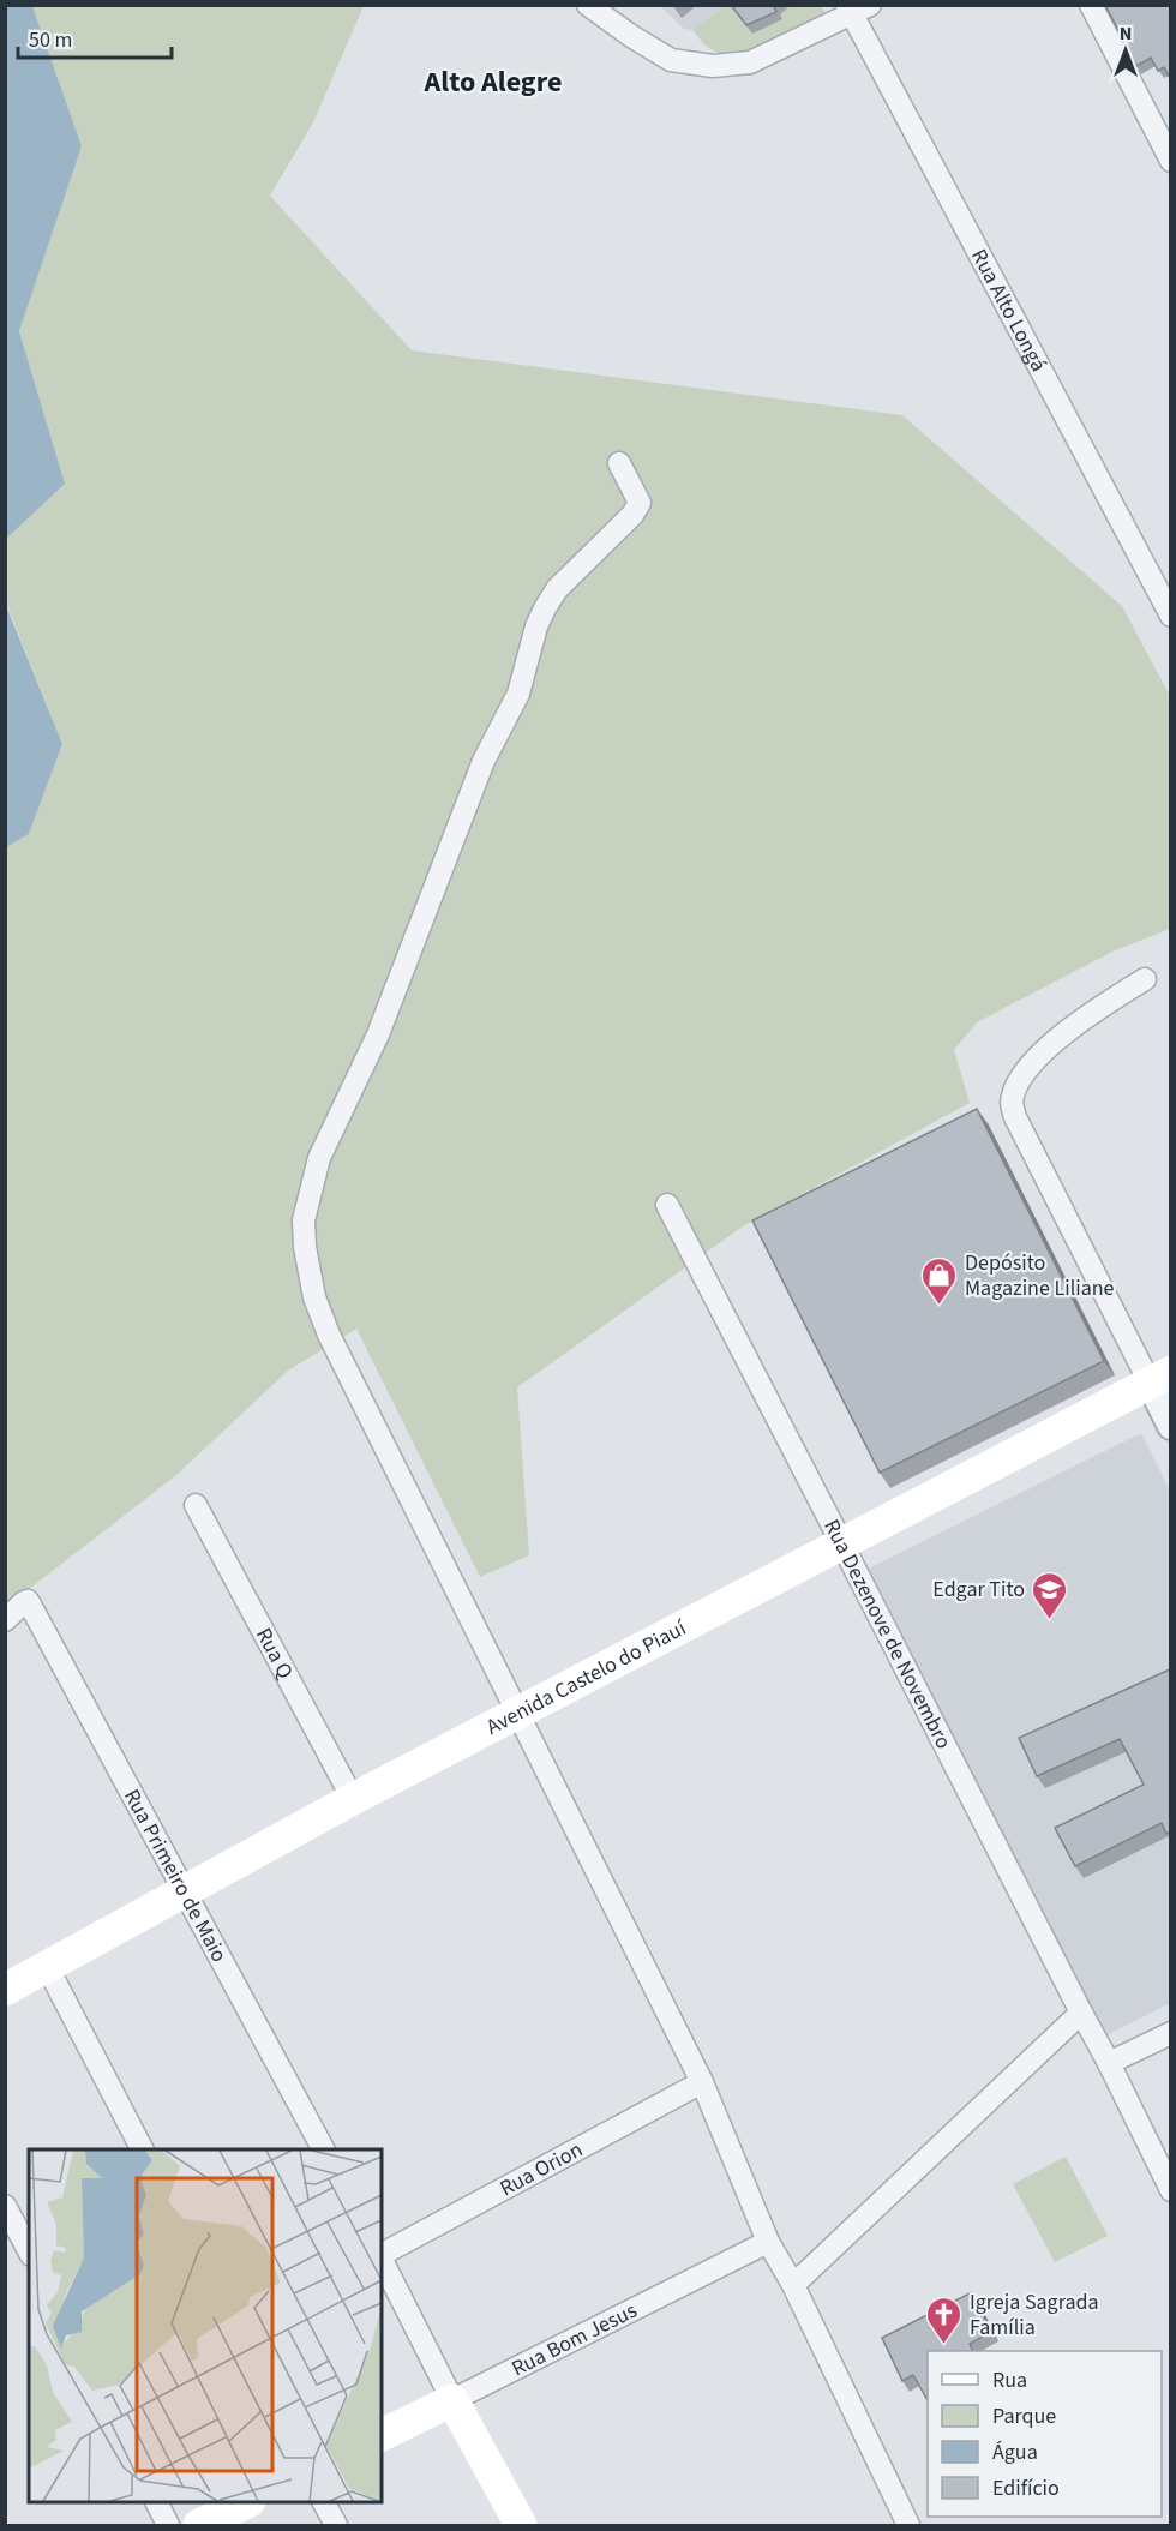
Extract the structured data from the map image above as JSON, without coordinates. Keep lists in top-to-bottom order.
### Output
{
  "streets": {
    "main road": ["Avenida Castelo do Piauí", "Rua Bom Jesus"],
    "street": [
      "Rua Alto Longá",
      "Rua Dezenove de Novembro",
      "Rua Q",
      "Rua Primeiro de Maio",
      "Rua Orion"
    ]
  },
  "crossings": [
    ["Rua Dezenove de Novembro", "Avenida Castelo do Piauí"],
    ["Rua Q", "Avenida Castelo do Piauí"],
    ["Avenida Castelo do Piauí", "Rua Primeiro de Maio"]
  ],
  "districts": ["Alto Alegre"],
  "places": {
    "shop": ["Depósito Magazine Liliane"],
    "school or university": ["Edgar Tito"],
    "church": ["Igreja Sagrada Família"]
  },
  "legend": [
    "Rua",
    "Parque",
    "Água",
    "Edifício"
  ],
  "scale_bar": "50 m",
  "north": "top"
}
